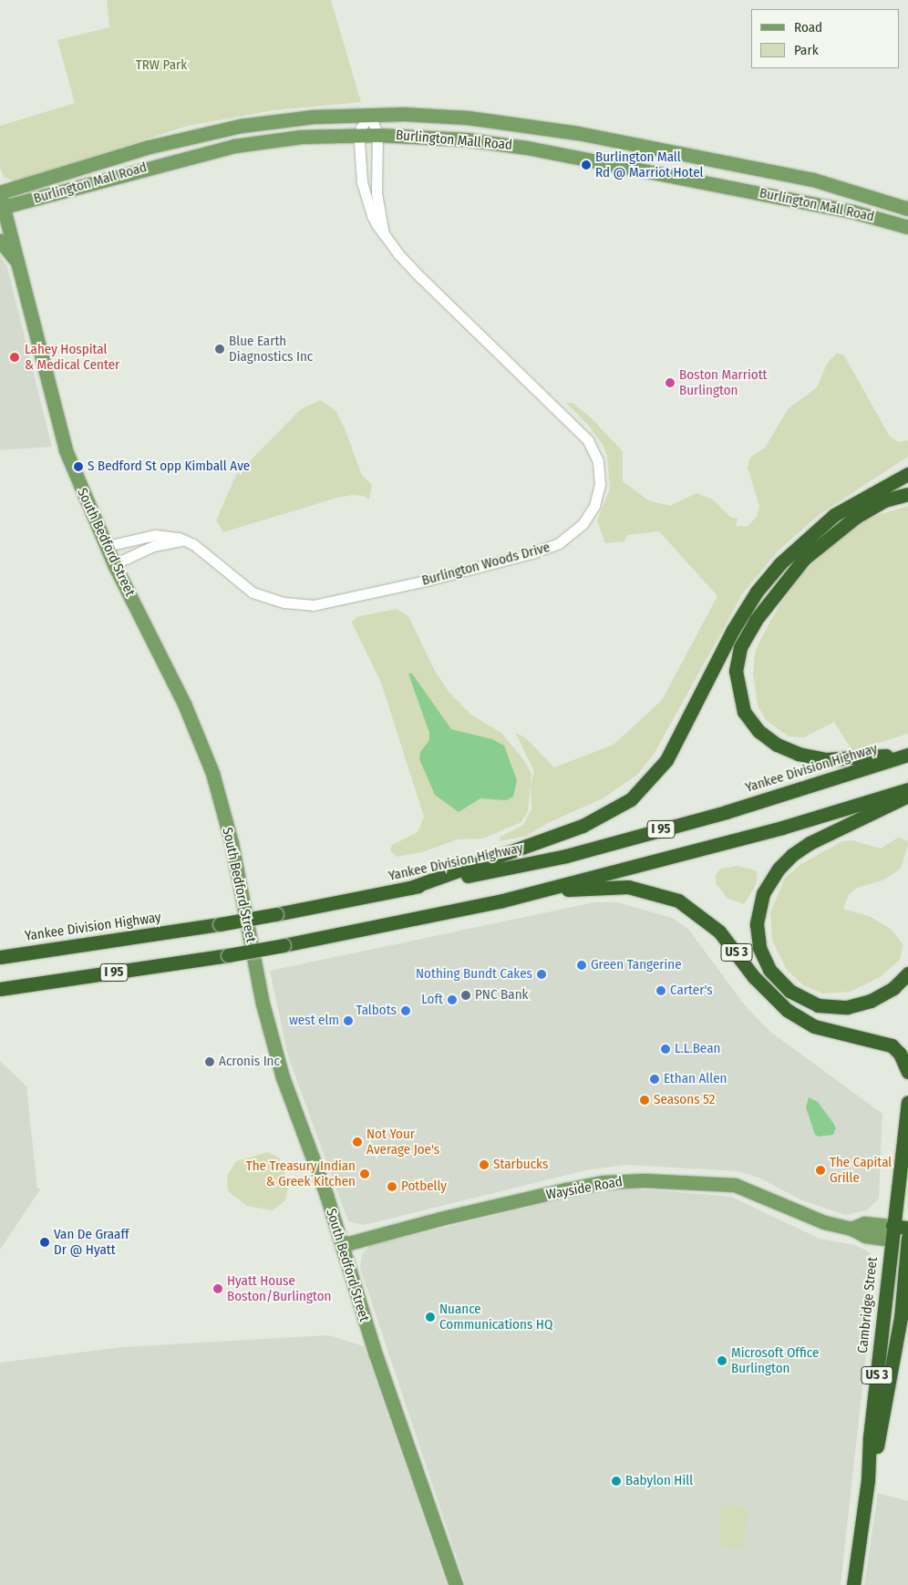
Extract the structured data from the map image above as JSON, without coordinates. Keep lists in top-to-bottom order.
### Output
{
  "streets": {
    "highway": [
      "Yankee Division Highway",
      "I 95",
      "US 3",
      "Cambridge Street"
    ],
    "main road": ["Burlington Mall Road", "South Bedford Street", "Wayside Road"],
    "street": ["Burlington Woods Drive"]
  },
  "crossings": [
    ["Burlington Mall Road", "South Bedford Street"],
    ["Burlington Mall Road", "Burlington Woods Drive"],
    ["South Bedford Street", "Burlington Woods Drive"],
    ["South Bedford Street", "Wayside Road"],
    ["I 95", "US 3"],
    ["Wayside Road", "Cambridge Street"]
  ],
  "parks": ["TRW Park"],
  "places": [
    "Burlington Mall Rd @ Marriot Hotel",
    "Blue Earth Diagnostics Inc",
    "Lahey Hospital & Medical Center",
    "Boston Marriott Burlington",
    "S Bedford St opp Kimball Ave",
    "Green Tangerine",
    "Nothing Bundt Cakes",
    "Carter's",
    "PNC Bank",
    "Loft",
    "Talbots",
    "west elm",
    "L.L.Bean",
    "Acronis Inc",
    "Ethan Allen",
    "Seasons 52",
    "Not Your Average Joe's",
    "Starbucks",
    "The Capital Grille",
    "The Treasury Indian & Greek Kitchen",
    "Potbelly",
    "Van De Graaff Dr @ Hyatt",
    "Hyatt House Boston/Burlington",
    "Nuance Communications HQ",
    "Microsoft Office Burlington",
    "Babylon Hill"
  ],
  "legend": ["Road", "Park"]
}
